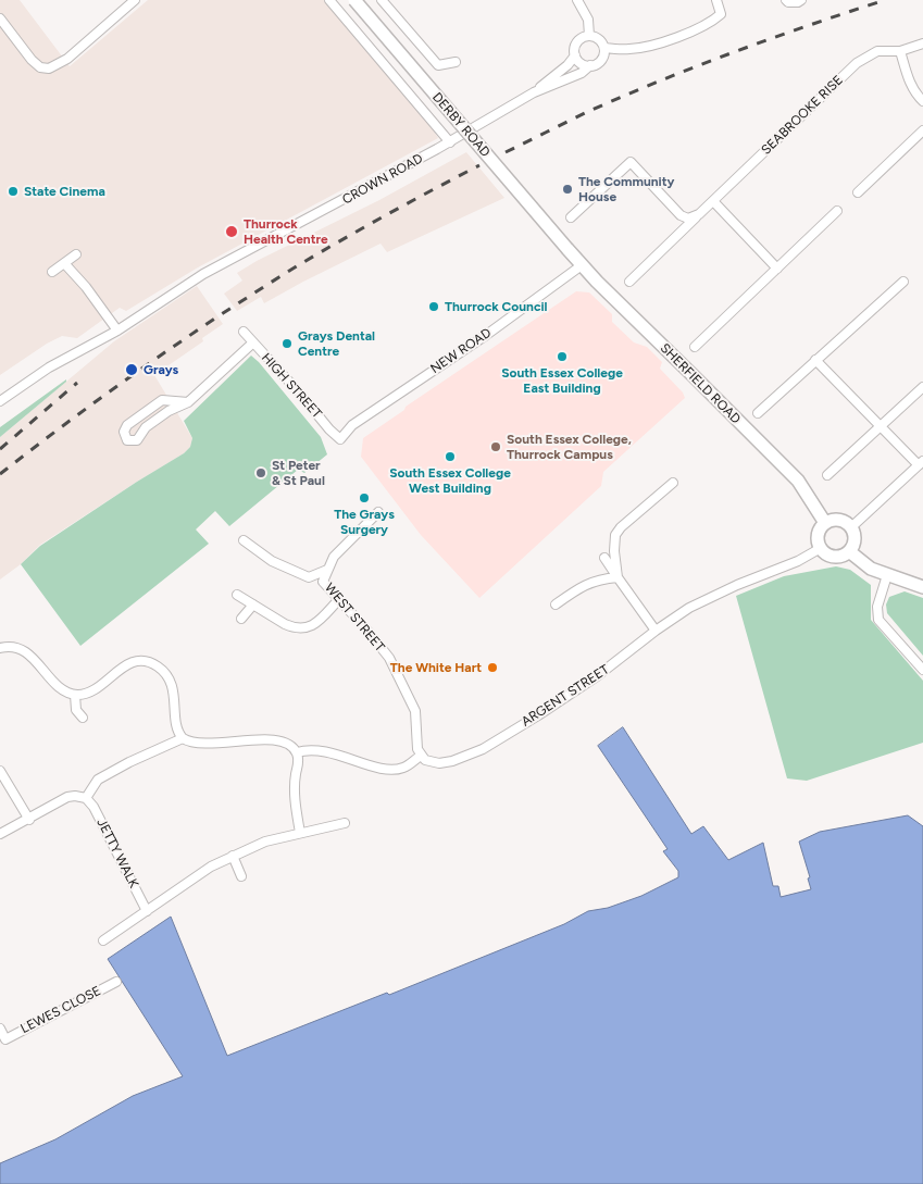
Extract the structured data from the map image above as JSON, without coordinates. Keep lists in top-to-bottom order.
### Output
{
  "streets": {
    "main road": ["DERBY ROAD", "SHERFIELD ROAD"],
    "street": [
      "SEABROOKE RISE",
      "CROWN ROAD",
      "NEW ROAD",
      "HIGH STREET",
      "WEST STREET",
      "ARGENT STREET",
      "JETTY WALK",
      "LEWES CLOSE"
    ]
  },
  "crossings": [
    ["DERBY ROAD", "SHERFIELD ROAD"],
    ["NEW ROAD", "SHERFIELD ROAD"],
    ["NEW ROAD", "HIGH STREET"],
    ["SHERFIELD ROAD", "ARGENT STREET"],
    ["WEST STREET", "ARGENT STREET"]
  ],
  "places": [
    "The Community House",
    "State Cinema",
    "Thurrock Health Centre",
    "Thurrock Council",
    "Grays Dental Centre",
    "South Essex College East Building",
    "Grays",
    "South Essex College, Thurrock Campus",
    "South Essex College West Building",
    "St Peter & St Paul",
    "The Grays Surgery",
    "The White Hart"
  ]
}
